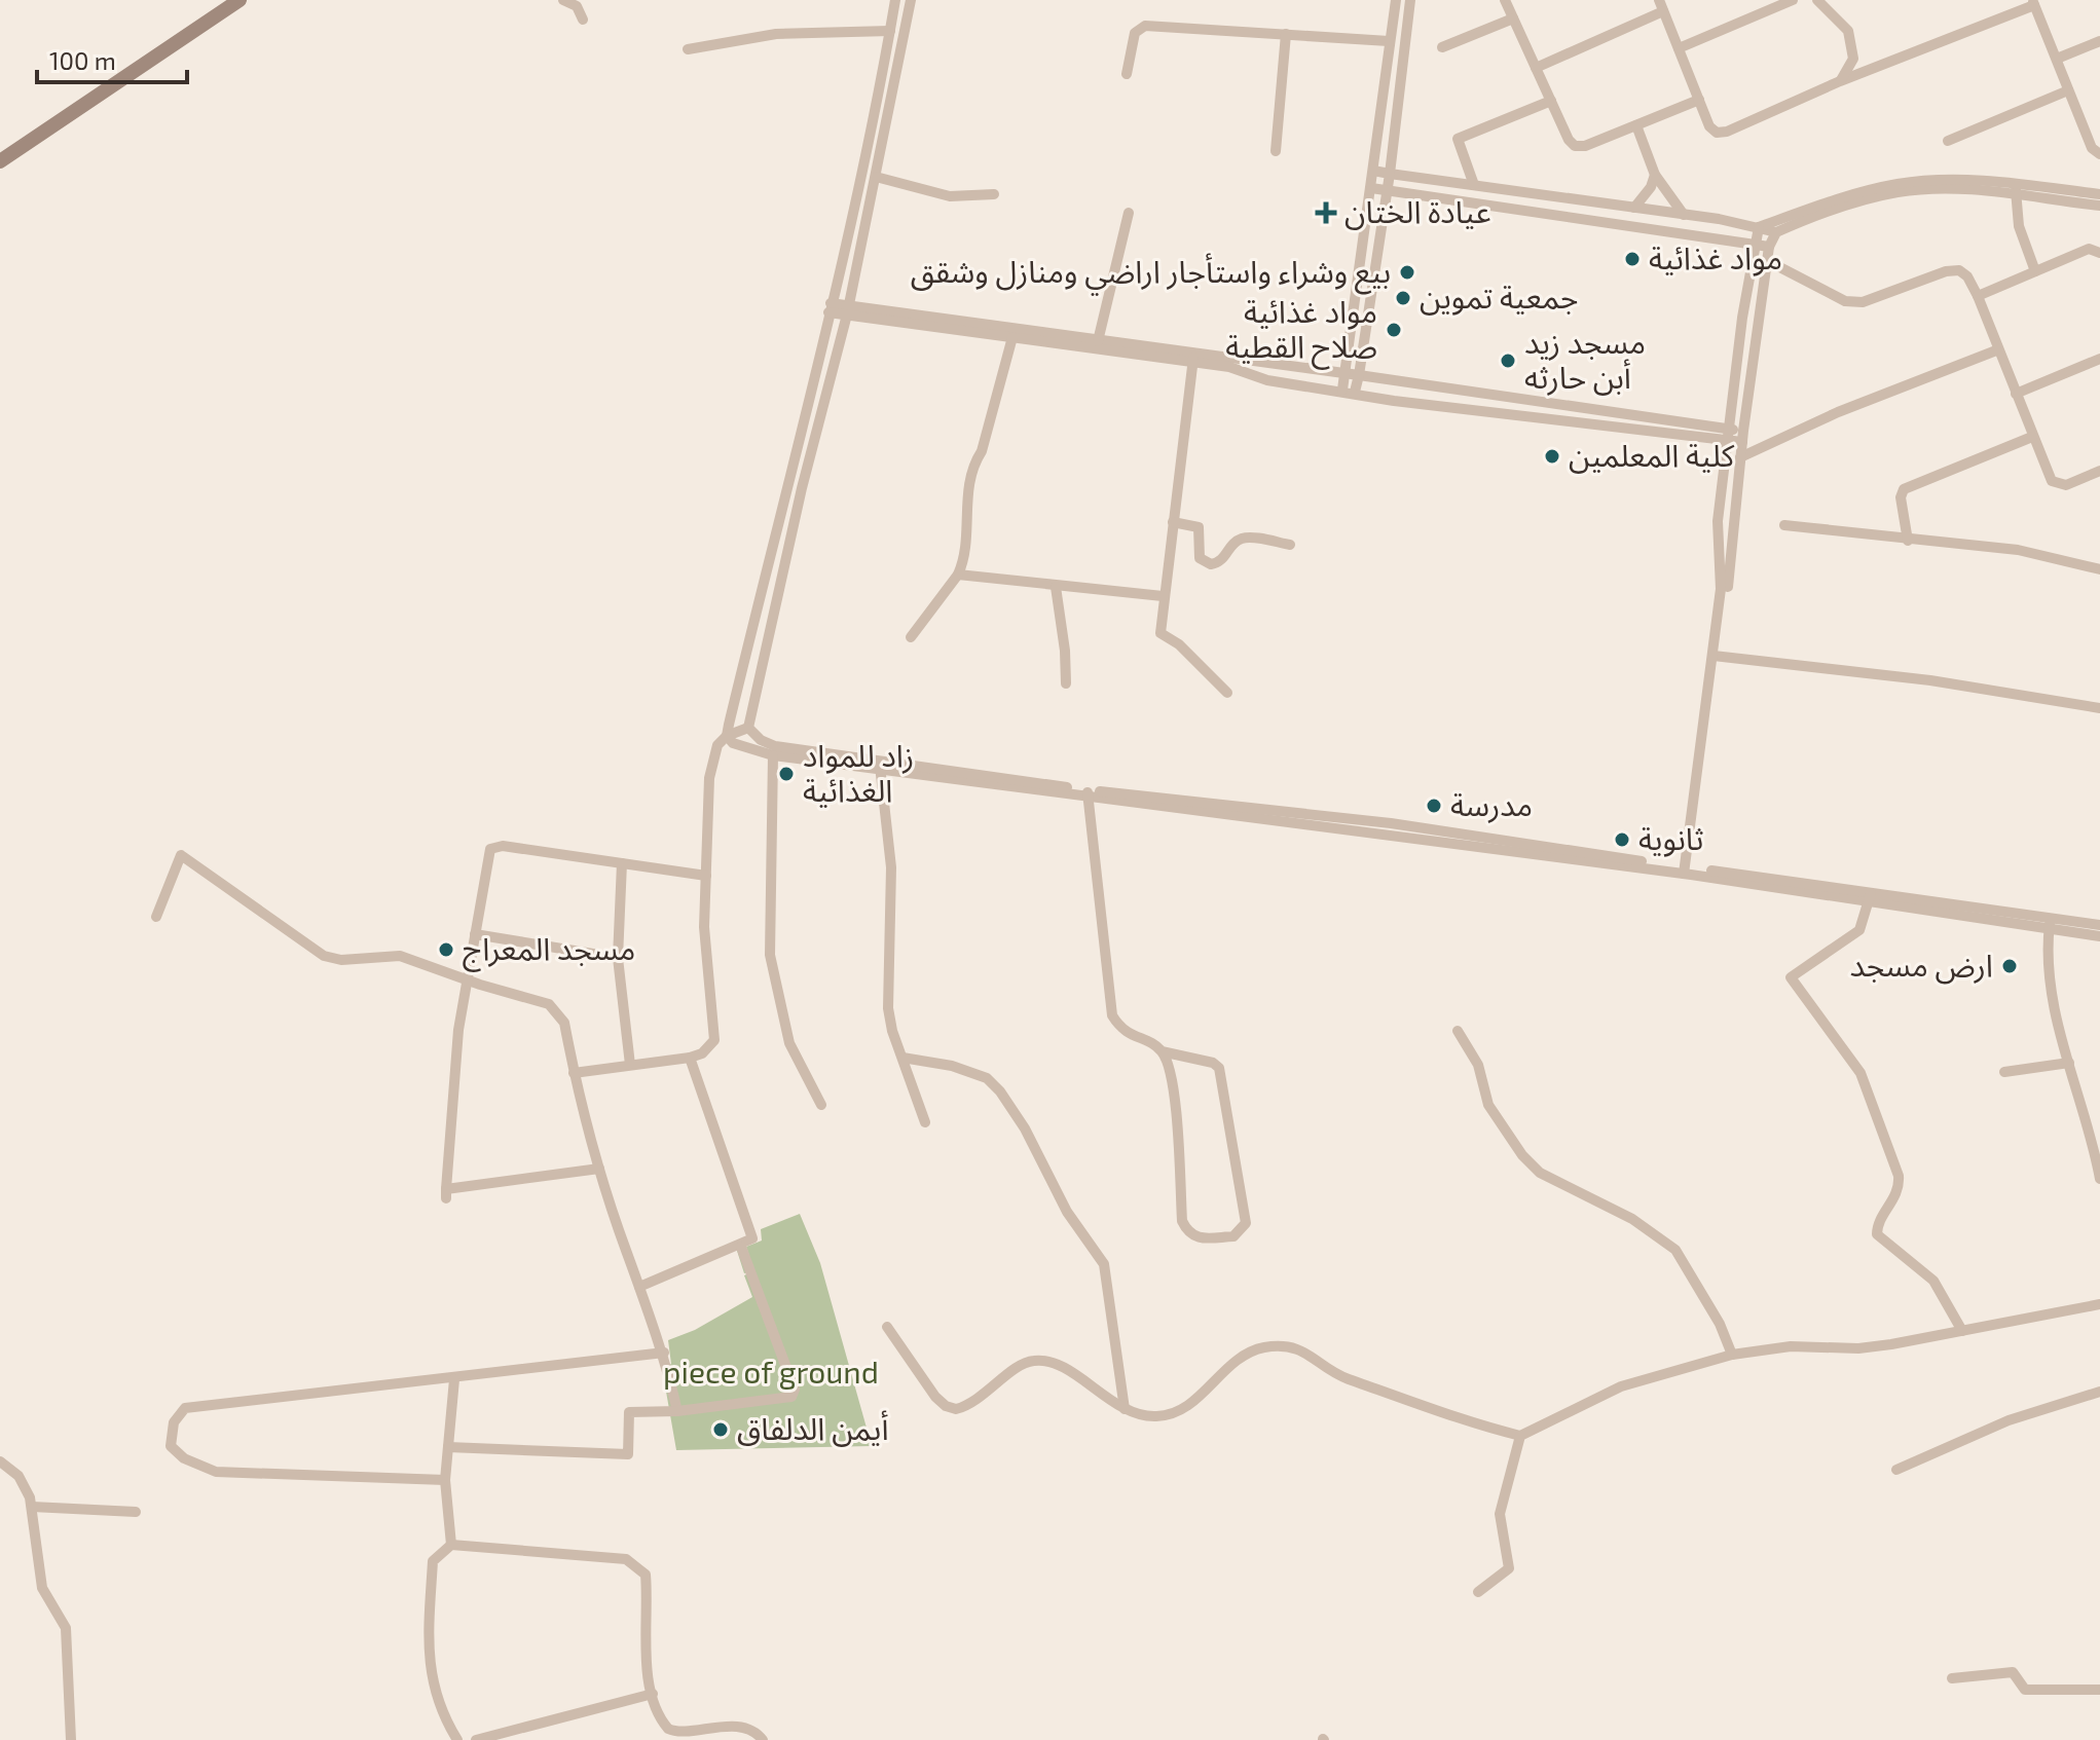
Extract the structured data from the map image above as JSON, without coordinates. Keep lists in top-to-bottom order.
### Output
{
  "parks": ["piece of ground"],
  "places": {
    "health": ["عيادة الختان"],
    "other": [
      "مواد غذائية",
      "بيع وشراء واستأجار اراضي ومنازل وشقق",
      "جمعية تموين",
      "مواد غذائية صلاح القطية",
      "مسجد زيد أبن حارثه",
      "كلية المعلمين",
      "زاد للمواد الغذائية",
      "مدرسة",
      "ثانوية",
      "مسجد المعراج",
      "ارض مسجد",
      "أيمن الدلفاق"
    ]
  },
  "scale_bar": "100 m"
}
